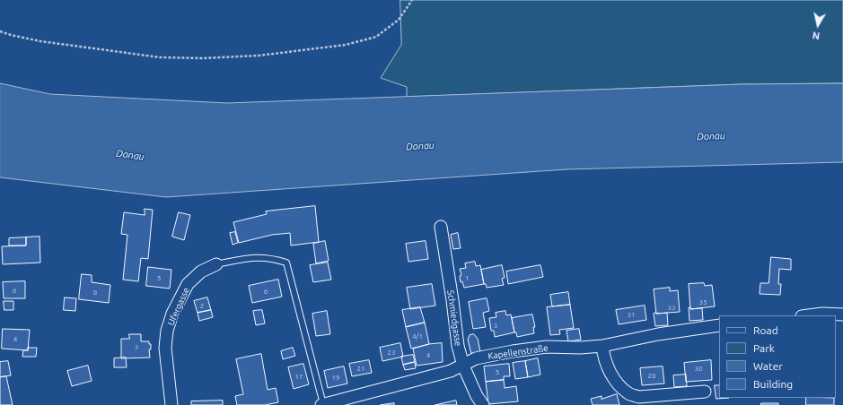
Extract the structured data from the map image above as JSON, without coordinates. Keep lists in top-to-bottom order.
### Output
{
  "streets": {
    "street": ["Ufergasse", "Schmiedgasse", "Kapellenstraße"]
  },
  "crossings": [
    ["Schmiedgasse", "Kapellenstraße"]
  ],
  "water": ["Donau"],
  "house_numbers": [
    "5",
    "1",
    "6",
    "6",
    "8",
    "35",
    "2",
    "33",
    "31",
    "3",
    "4/1",
    "4",
    "3",
    "23",
    "4",
    "21",
    "30",
    "5",
    "28",
    "17",
    "19"
  ],
  "legend": [
    "Road",
    "Park",
    "Water",
    "Building"
  ],
  "north": "bottom"
}
